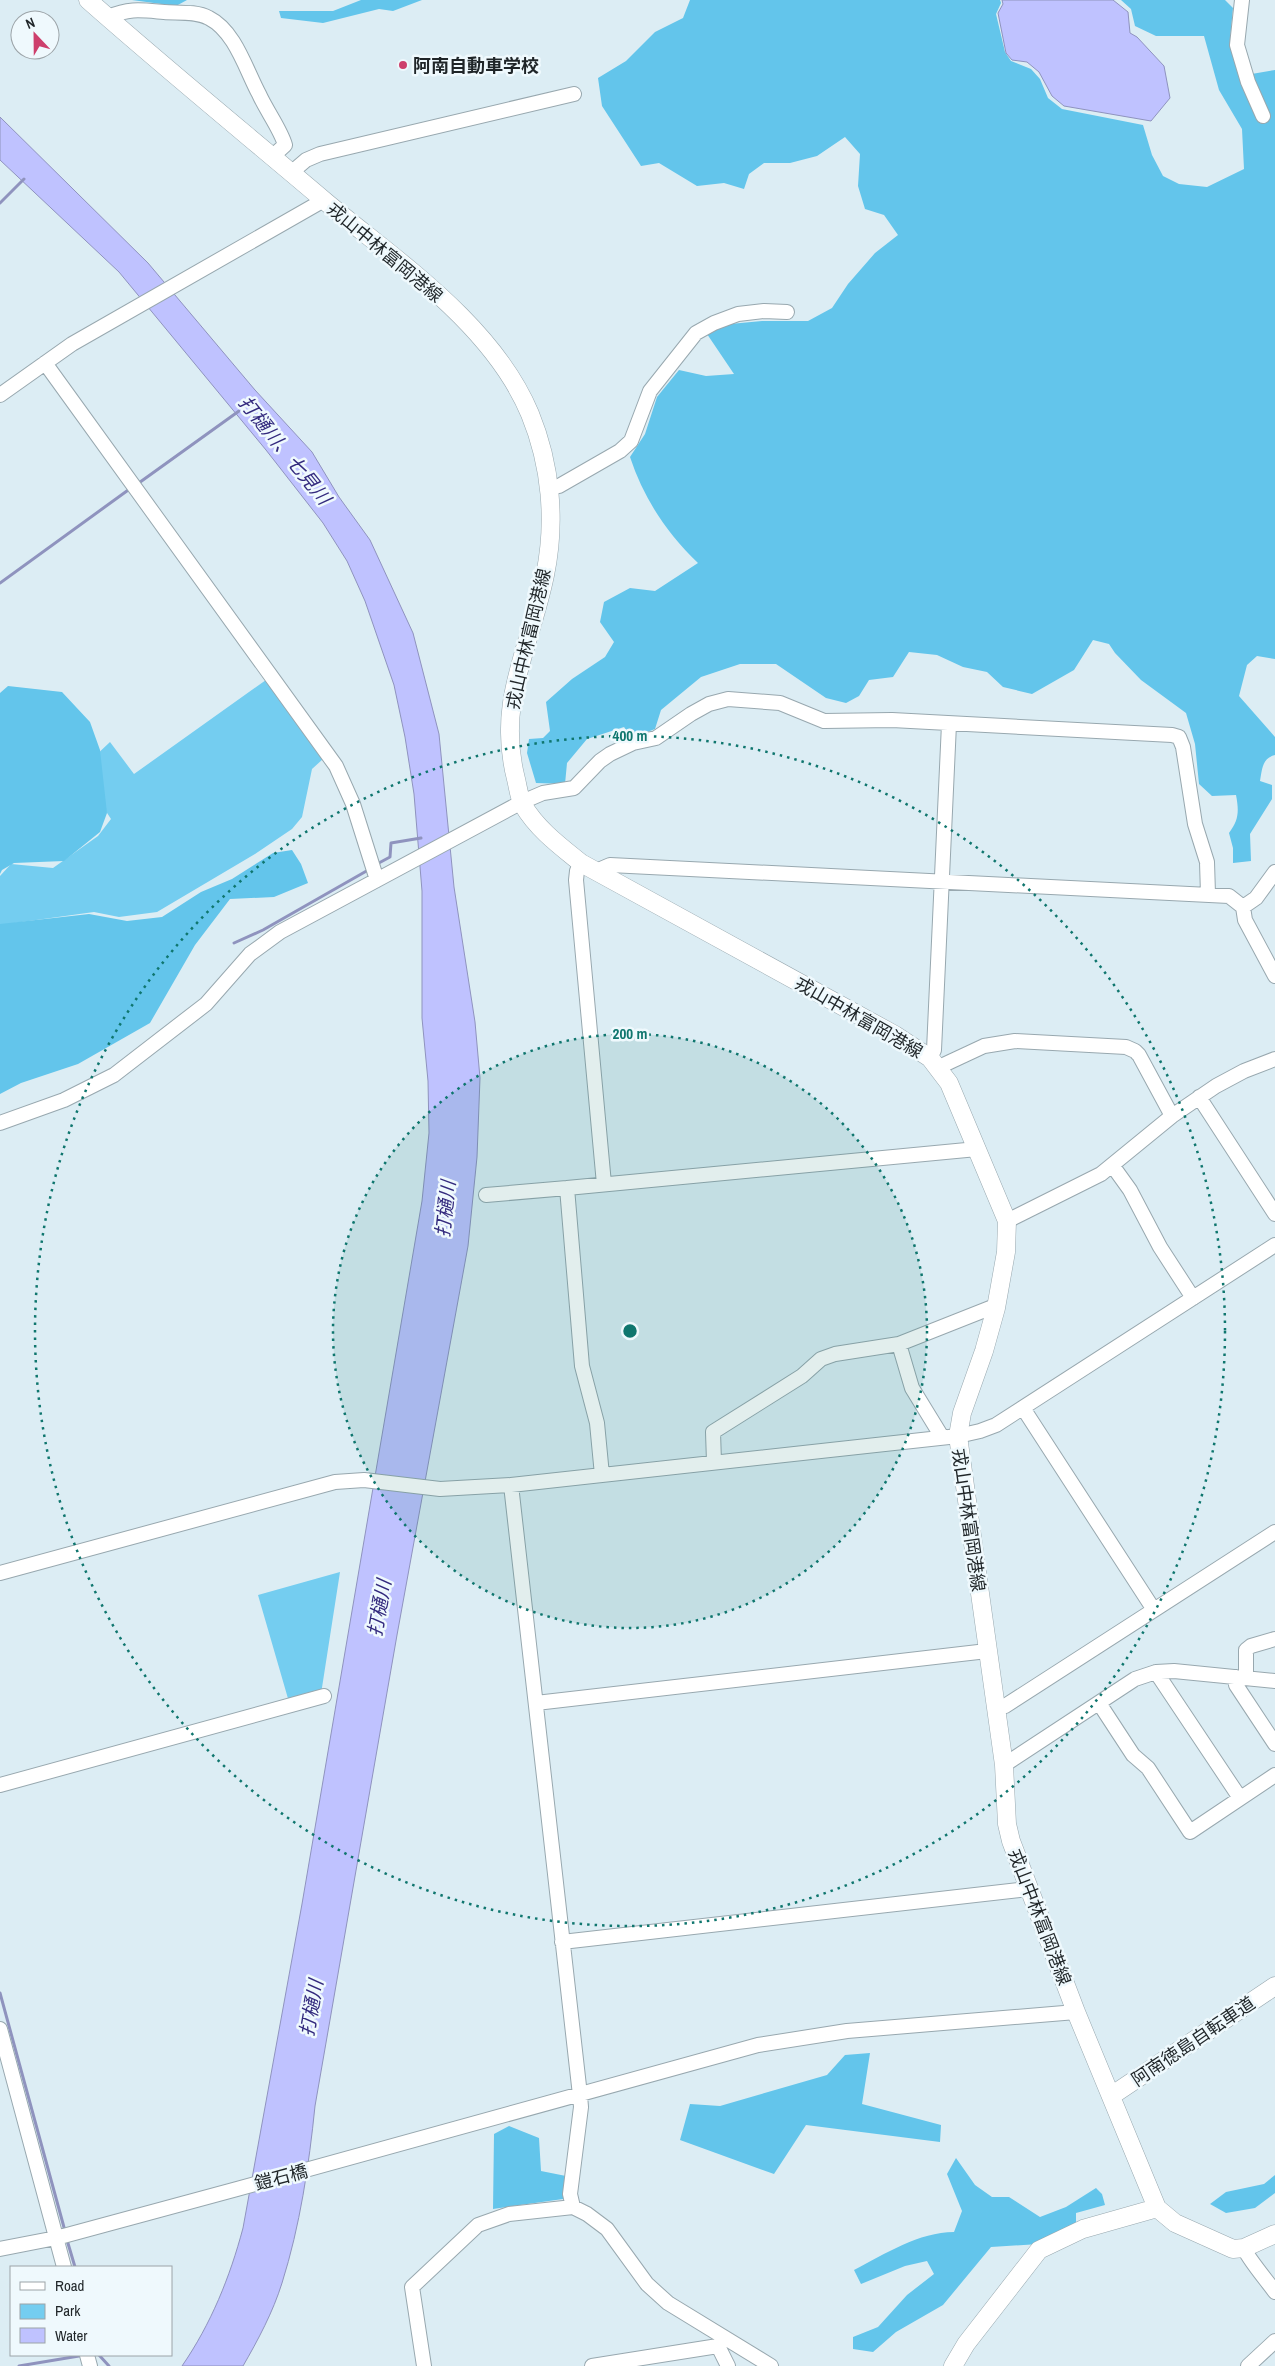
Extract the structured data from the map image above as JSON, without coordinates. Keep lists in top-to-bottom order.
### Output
{
  "streets": {
    "main road": ["戎山中林富岡港線", "阿南徳島自転車道"],
    "street": ["鎧石橋"]
  },
  "crossings": [
    ["戎山中林富岡港線", "阿南徳島自転車道"],
    ["戎山中林富岡港線", "鎧石橋"]
  ],
  "water": ["打樋川、七見川", "打樋川"],
  "places": ["阿南自動車学校"],
  "legend": ["Road", "Park", "Water"],
  "north": "top",
  "rings": ["400 m", "200 m"]
}
